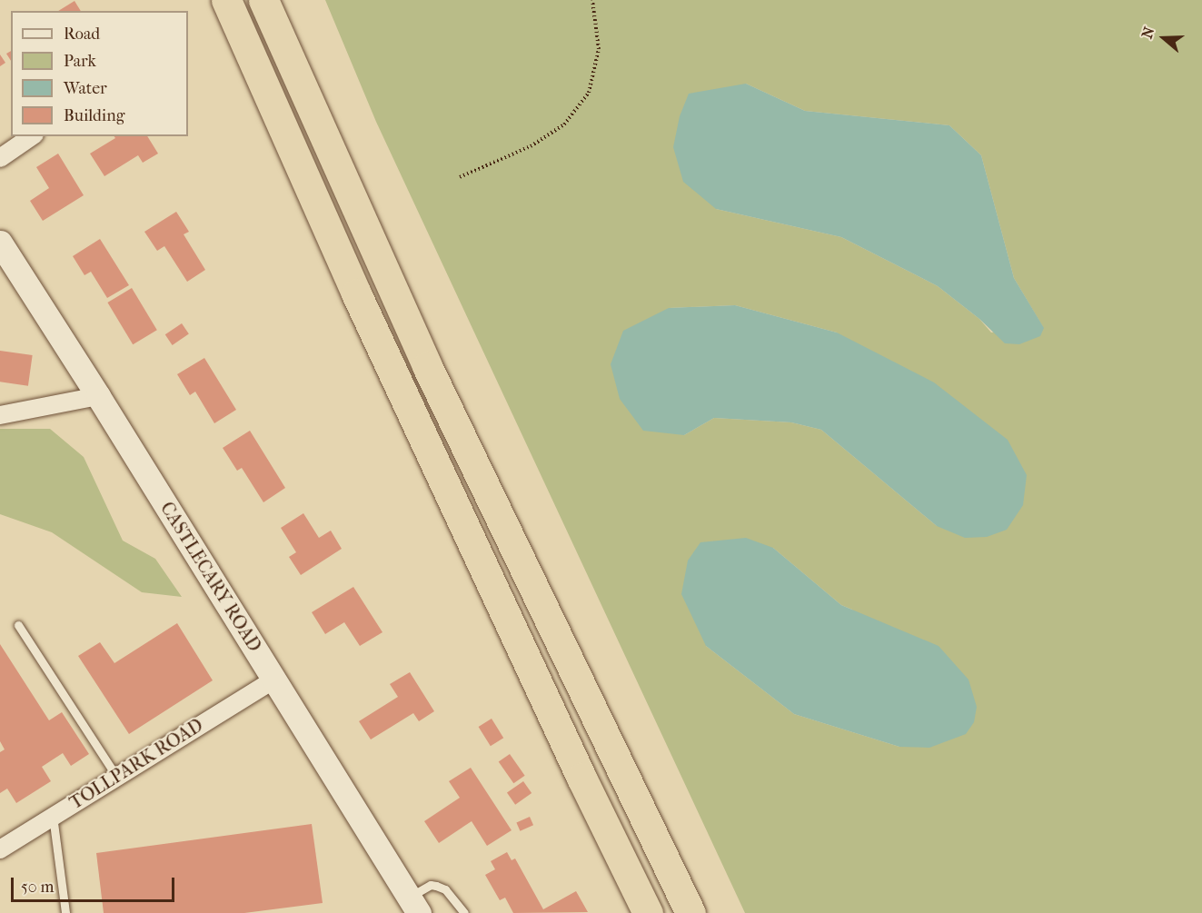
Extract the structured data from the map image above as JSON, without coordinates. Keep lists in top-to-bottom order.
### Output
{
  "streets": {
    "main road": ["CASTLECARY ROAD"],
    "street": ["TOLLPARK ROAD"]
  },
  "crossings": [
    ["CASTLECARY ROAD", "TOLLPARK ROAD"]
  ],
  "legend": [
    "Road",
    "Park",
    "Water",
    "Building"
  ],
  "scale_bar": "50 m",
  "north": "left"
}
